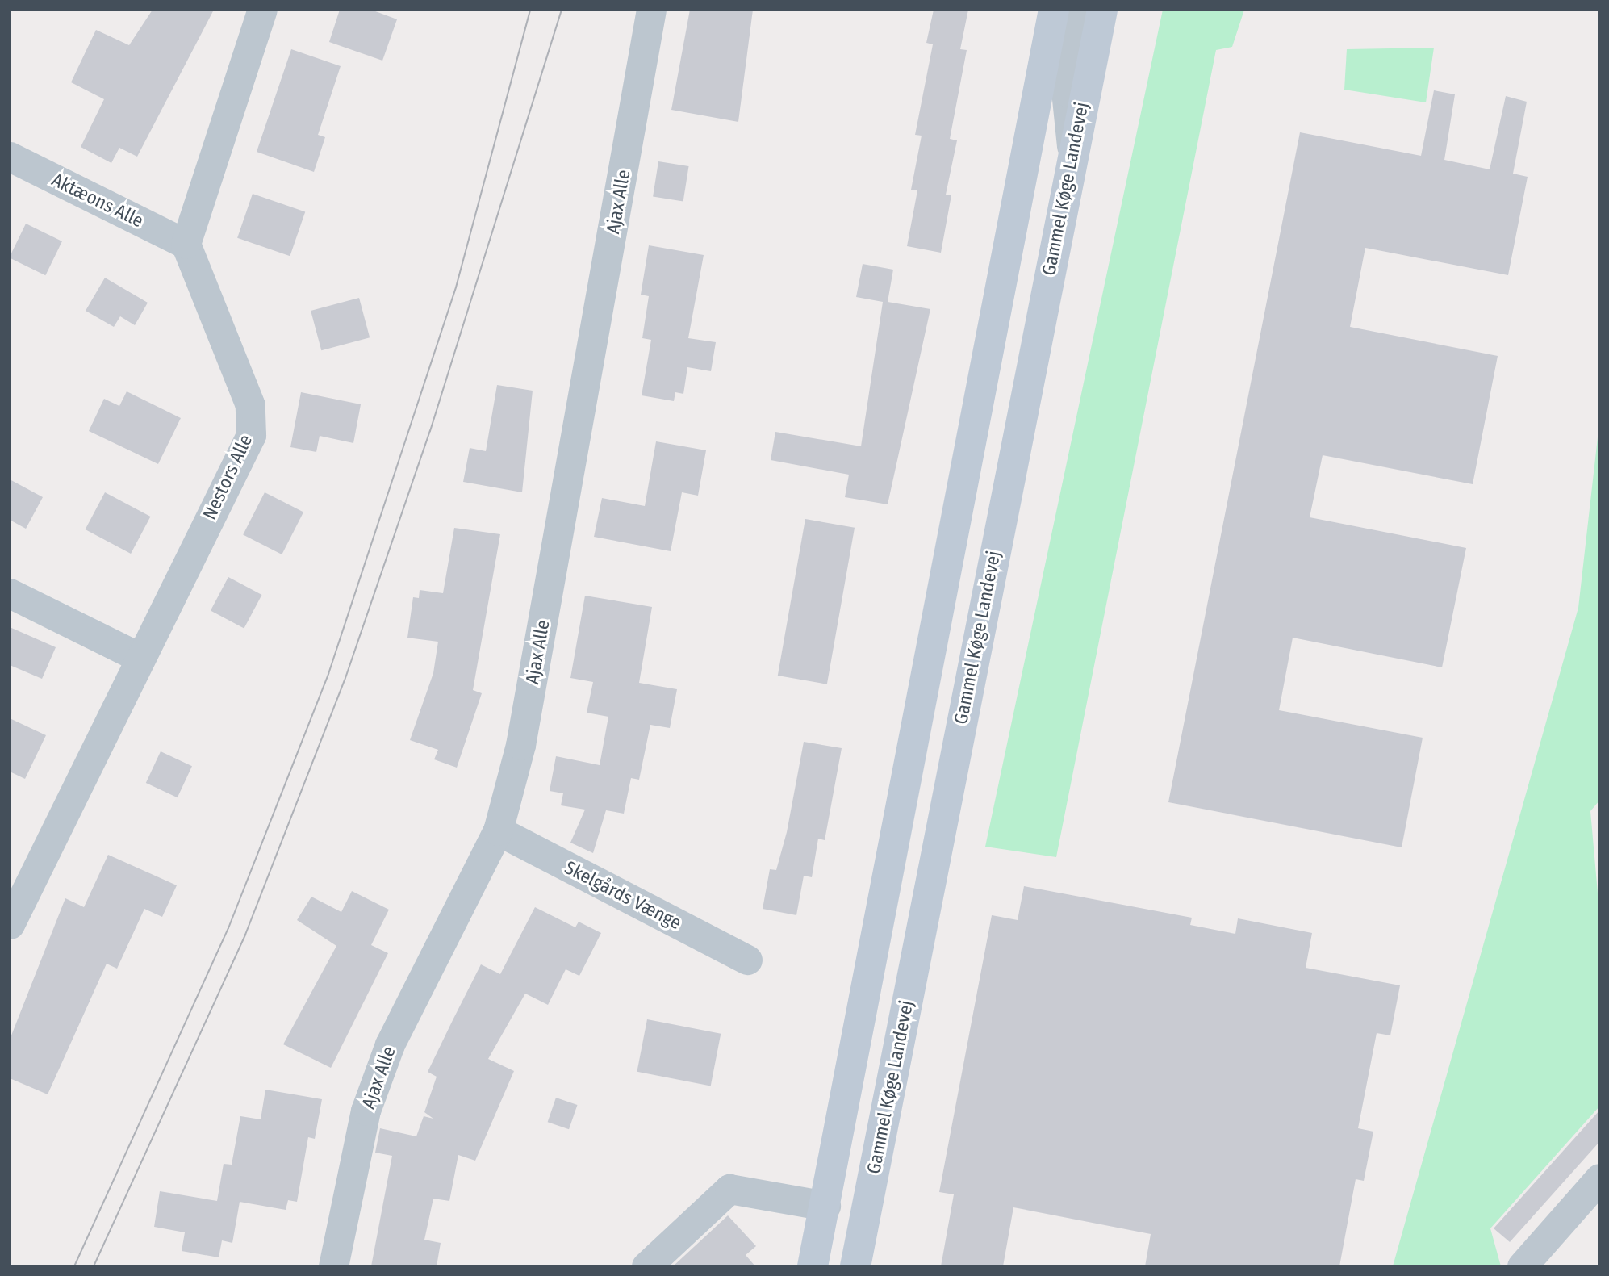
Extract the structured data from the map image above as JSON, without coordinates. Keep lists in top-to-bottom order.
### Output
{
  "streets": {
    "main road": ["Gammel Køge Landevej"],
    "street": [
      "Aktæons Alle",
      "Ajax Alle",
      "Nestors Alle",
      "Skelgårds Vænge"
    ]
  },
  "crossings": [
    ["Aktæons Alle", "Nestors Alle"],
    ["Ajax Alle", "Skelgårds Vænge"]
  ]
}
